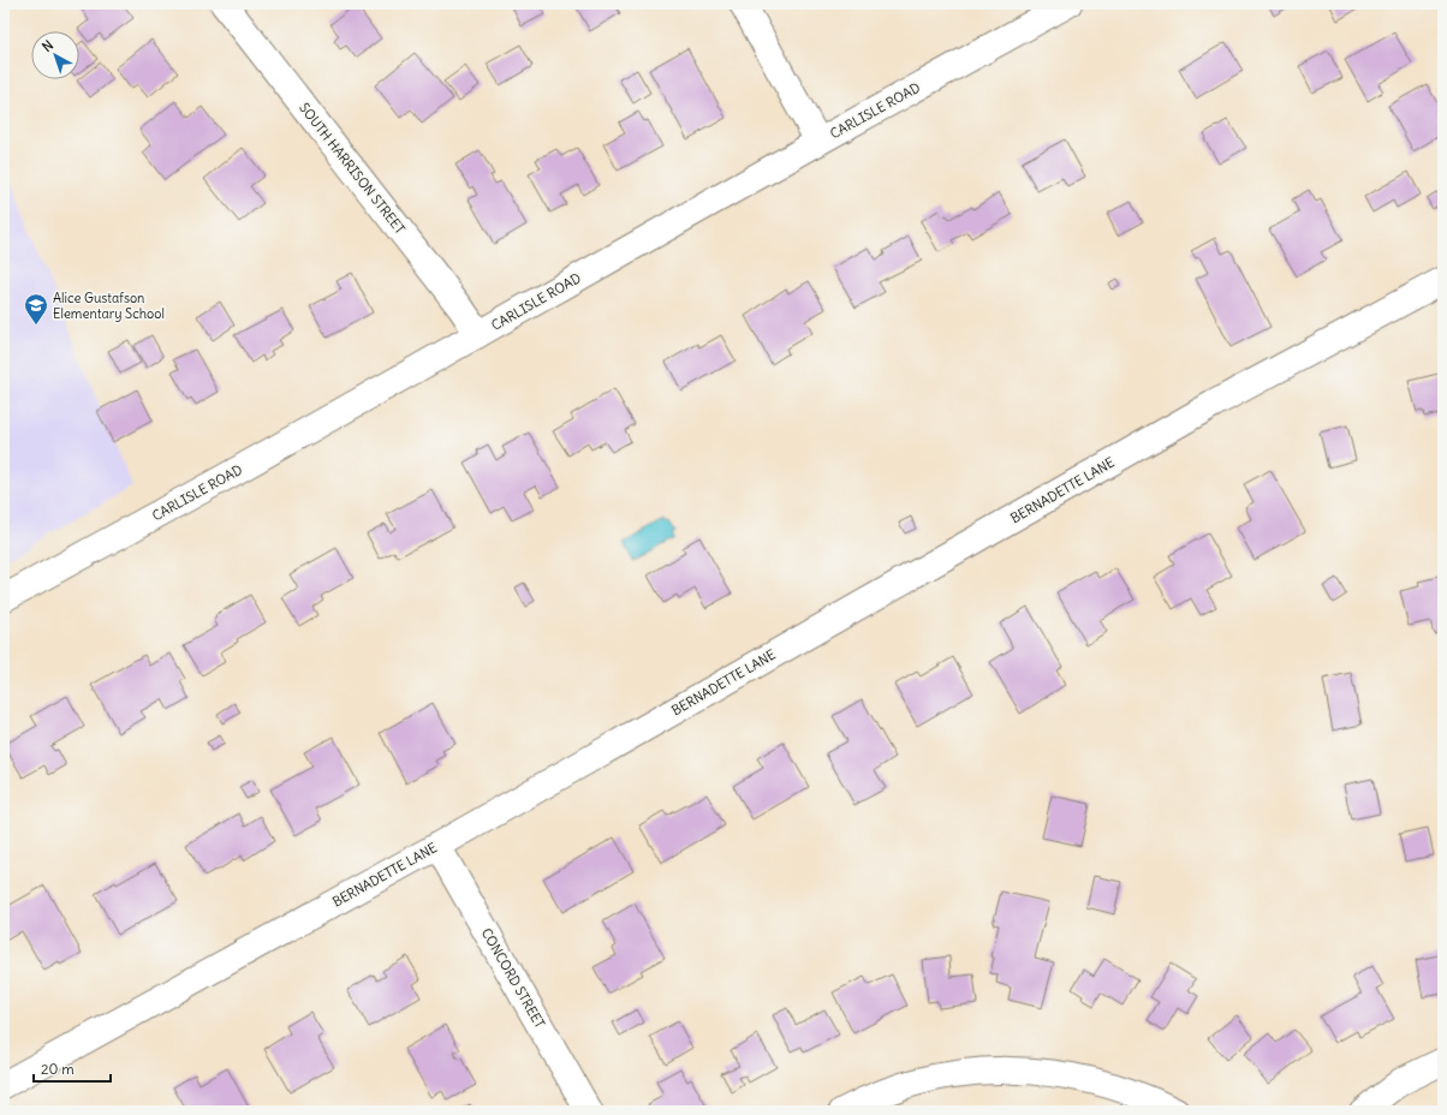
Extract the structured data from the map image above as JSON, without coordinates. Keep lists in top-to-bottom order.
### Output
{
  "streets": {
    "street": [
      "CARLISLE ROAD",
      "SOUTH HARRISON STREET",
      "BERNADETTE LANE",
      "CONCORD STREET"
    ]
  },
  "crossings": [
    ["CARLISLE ROAD", "SOUTH HARRISON STREET"],
    ["BERNADETTE LANE", "CONCORD STREET"]
  ],
  "places": {
    "school or university": ["Alice Gustafson Elementary School"]
  },
  "scale_bar": "20 m",
  "north": "top left"
}
